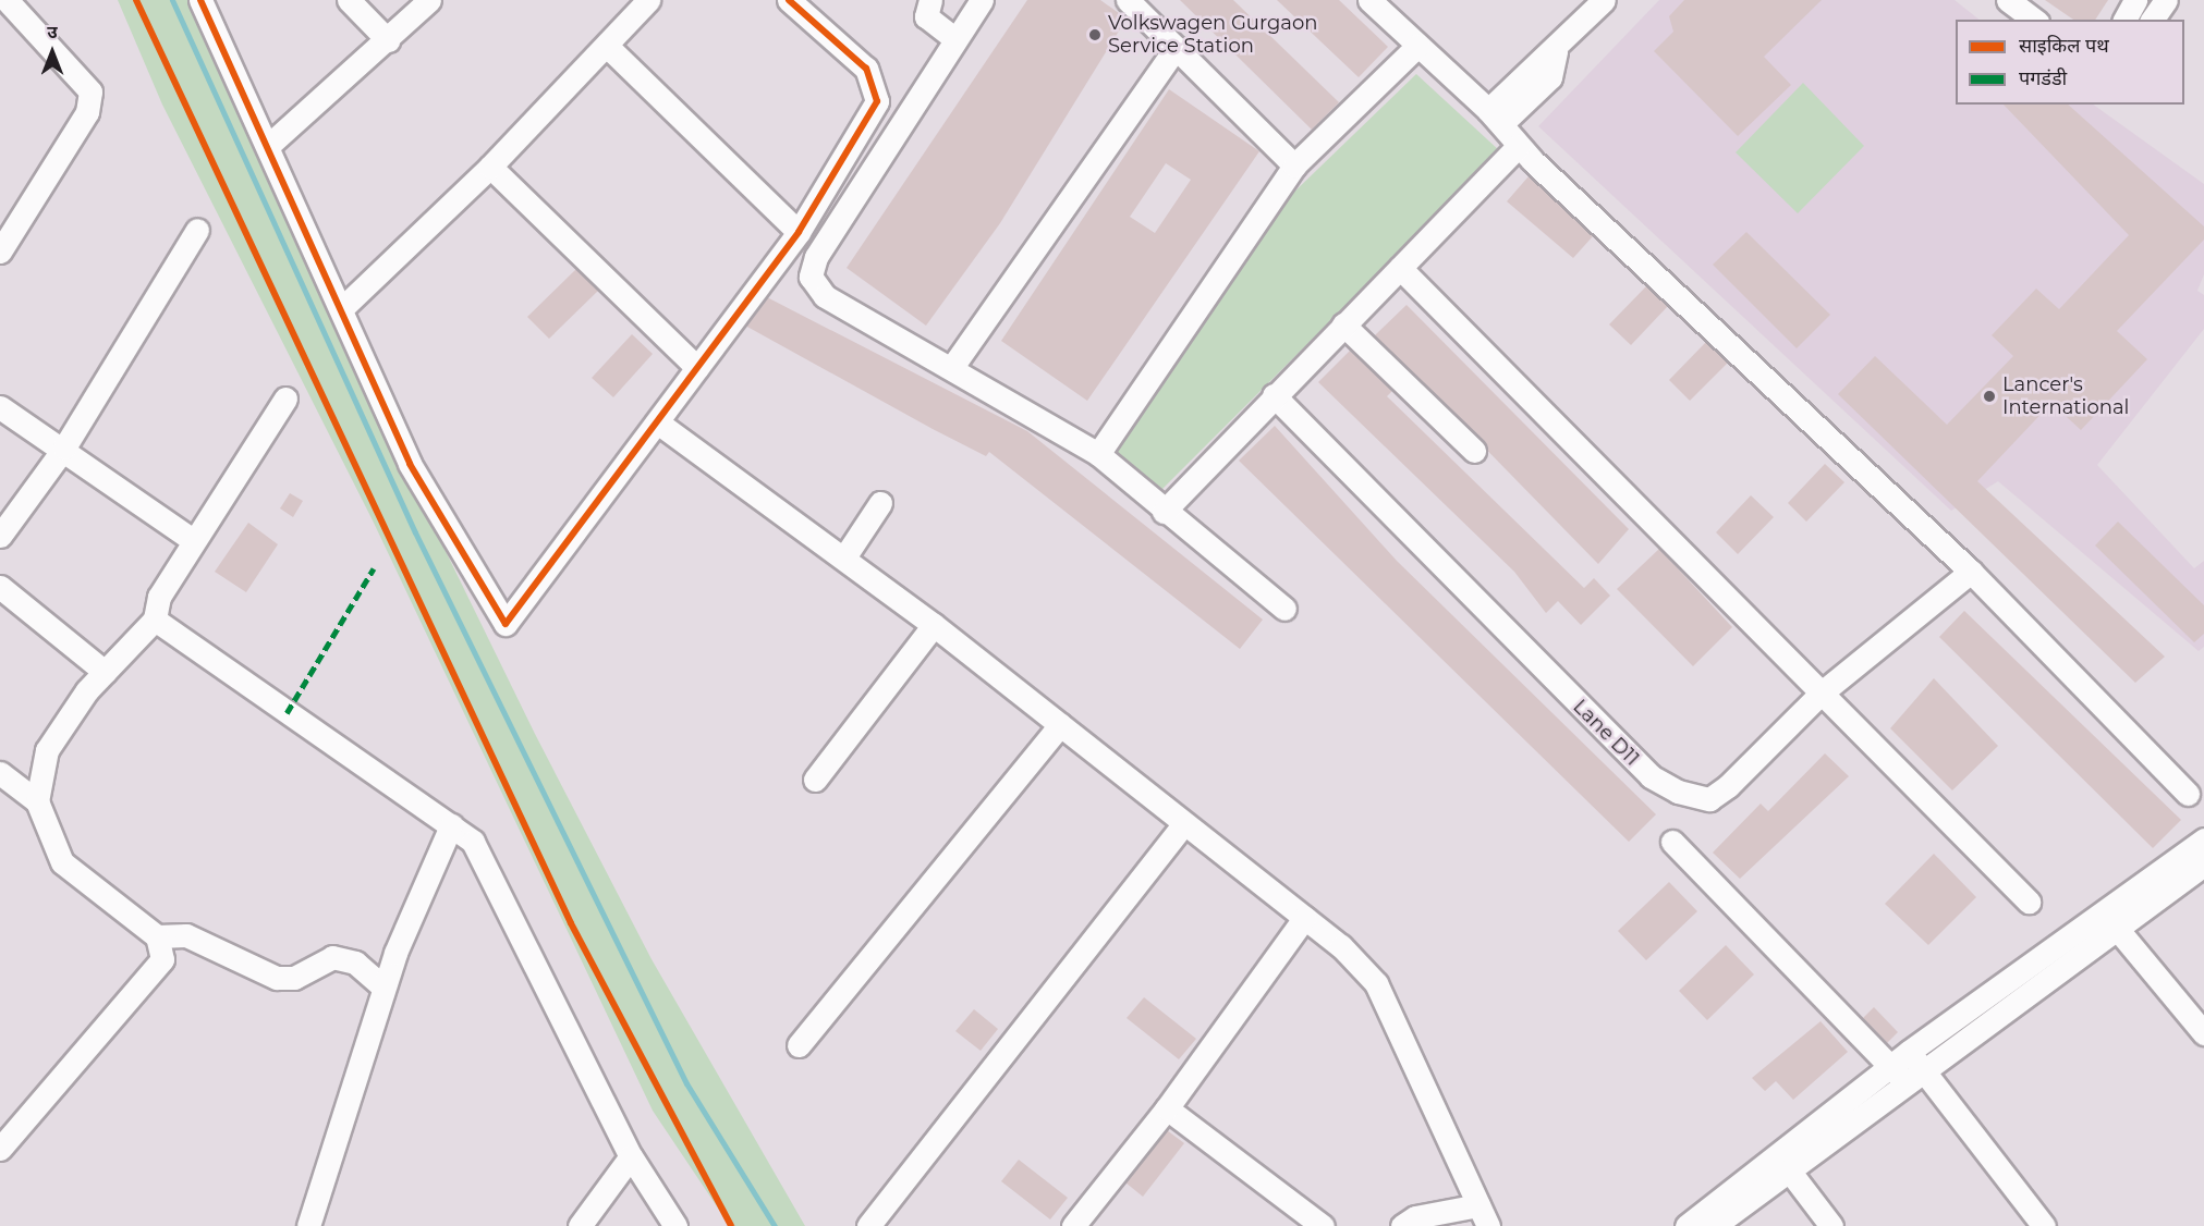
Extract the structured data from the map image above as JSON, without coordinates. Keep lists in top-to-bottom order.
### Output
{
  "streets": {
    "street": ["Lane D11"]
  },
  "places": ["Volkswagen Gurgaon Service Station", "Lancer's International"],
  "legend": ["साइकिल पथ", "पगडंडी"],
  "north": "top"
}
